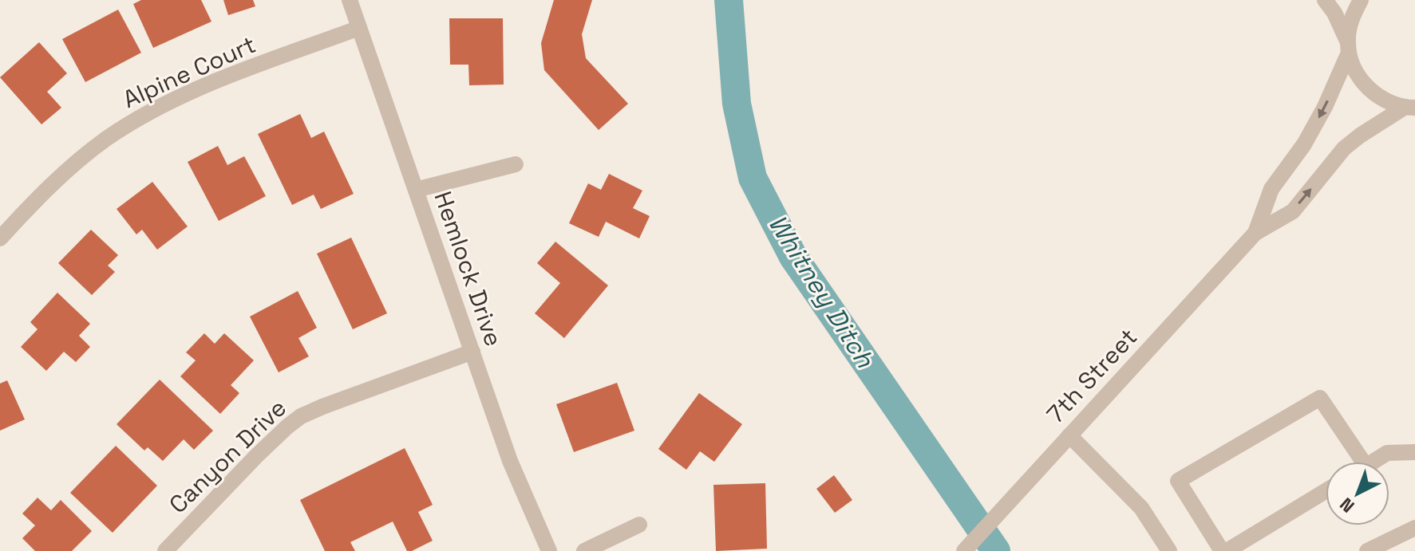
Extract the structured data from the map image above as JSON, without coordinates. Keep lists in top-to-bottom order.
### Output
{
  "streets": {
    "street": [
      "Alpine Court",
      "Hemlock Drive",
      "7th Street",
      "Canyon Drive"
    ]
  },
  "crossings": [
    ["Alpine Court", "Hemlock Drive"],
    ["Hemlock Drive", "Canyon Drive"]
  ],
  "water": ["Whitney Ditch"],
  "north": "bottom left"
}
